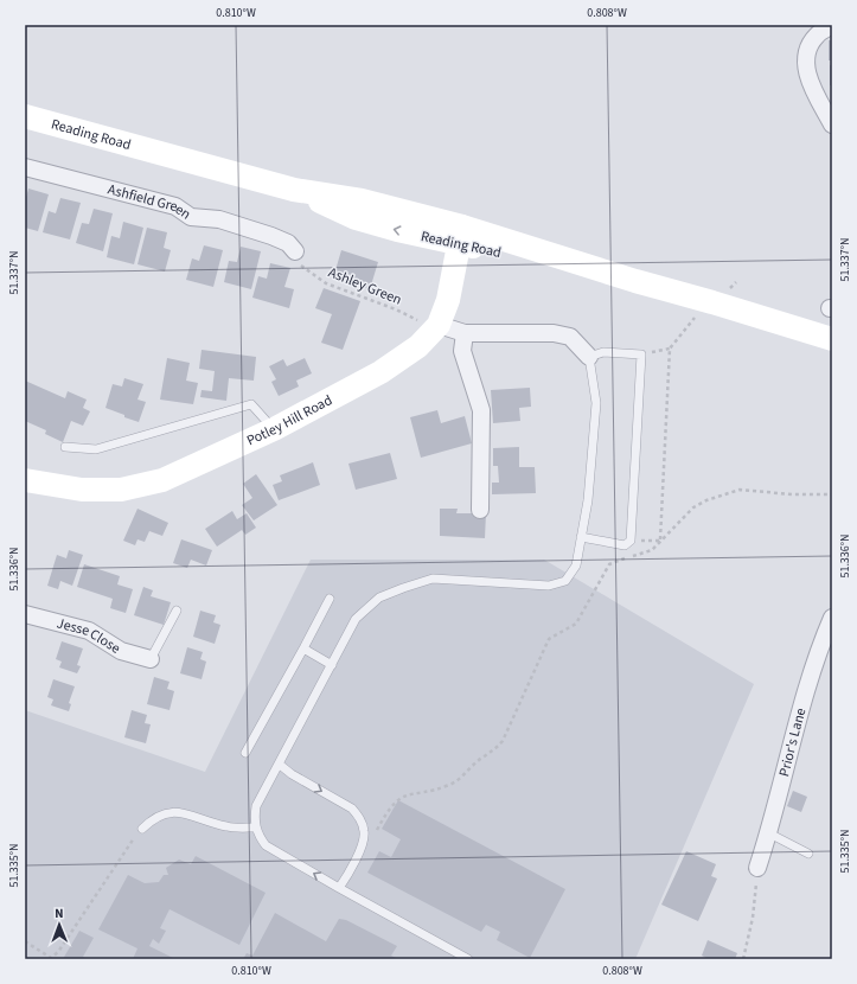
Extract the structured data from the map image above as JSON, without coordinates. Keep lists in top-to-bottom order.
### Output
{
  "streets": {
    "main road": ["Reading Road", "Potley Hill Road"],
    "street": ["Ashfield Green", "Jesse Close", "Prior's Lane"],
    "path": ["Ashley Green"]
  },
  "crossings": [
    ["Reading Road", "Potley Hill Road"],
    ["Ashfield Green", "Ashley Green"],
    ["Ashley Green", "Potley Hill Road"]
  ],
  "north": "top",
  "coordinates": [
    "0.810°W",
    "0.808°W",
    "51.337°N",
    "51.336°N",
    "51.335°N"
  ]
}
